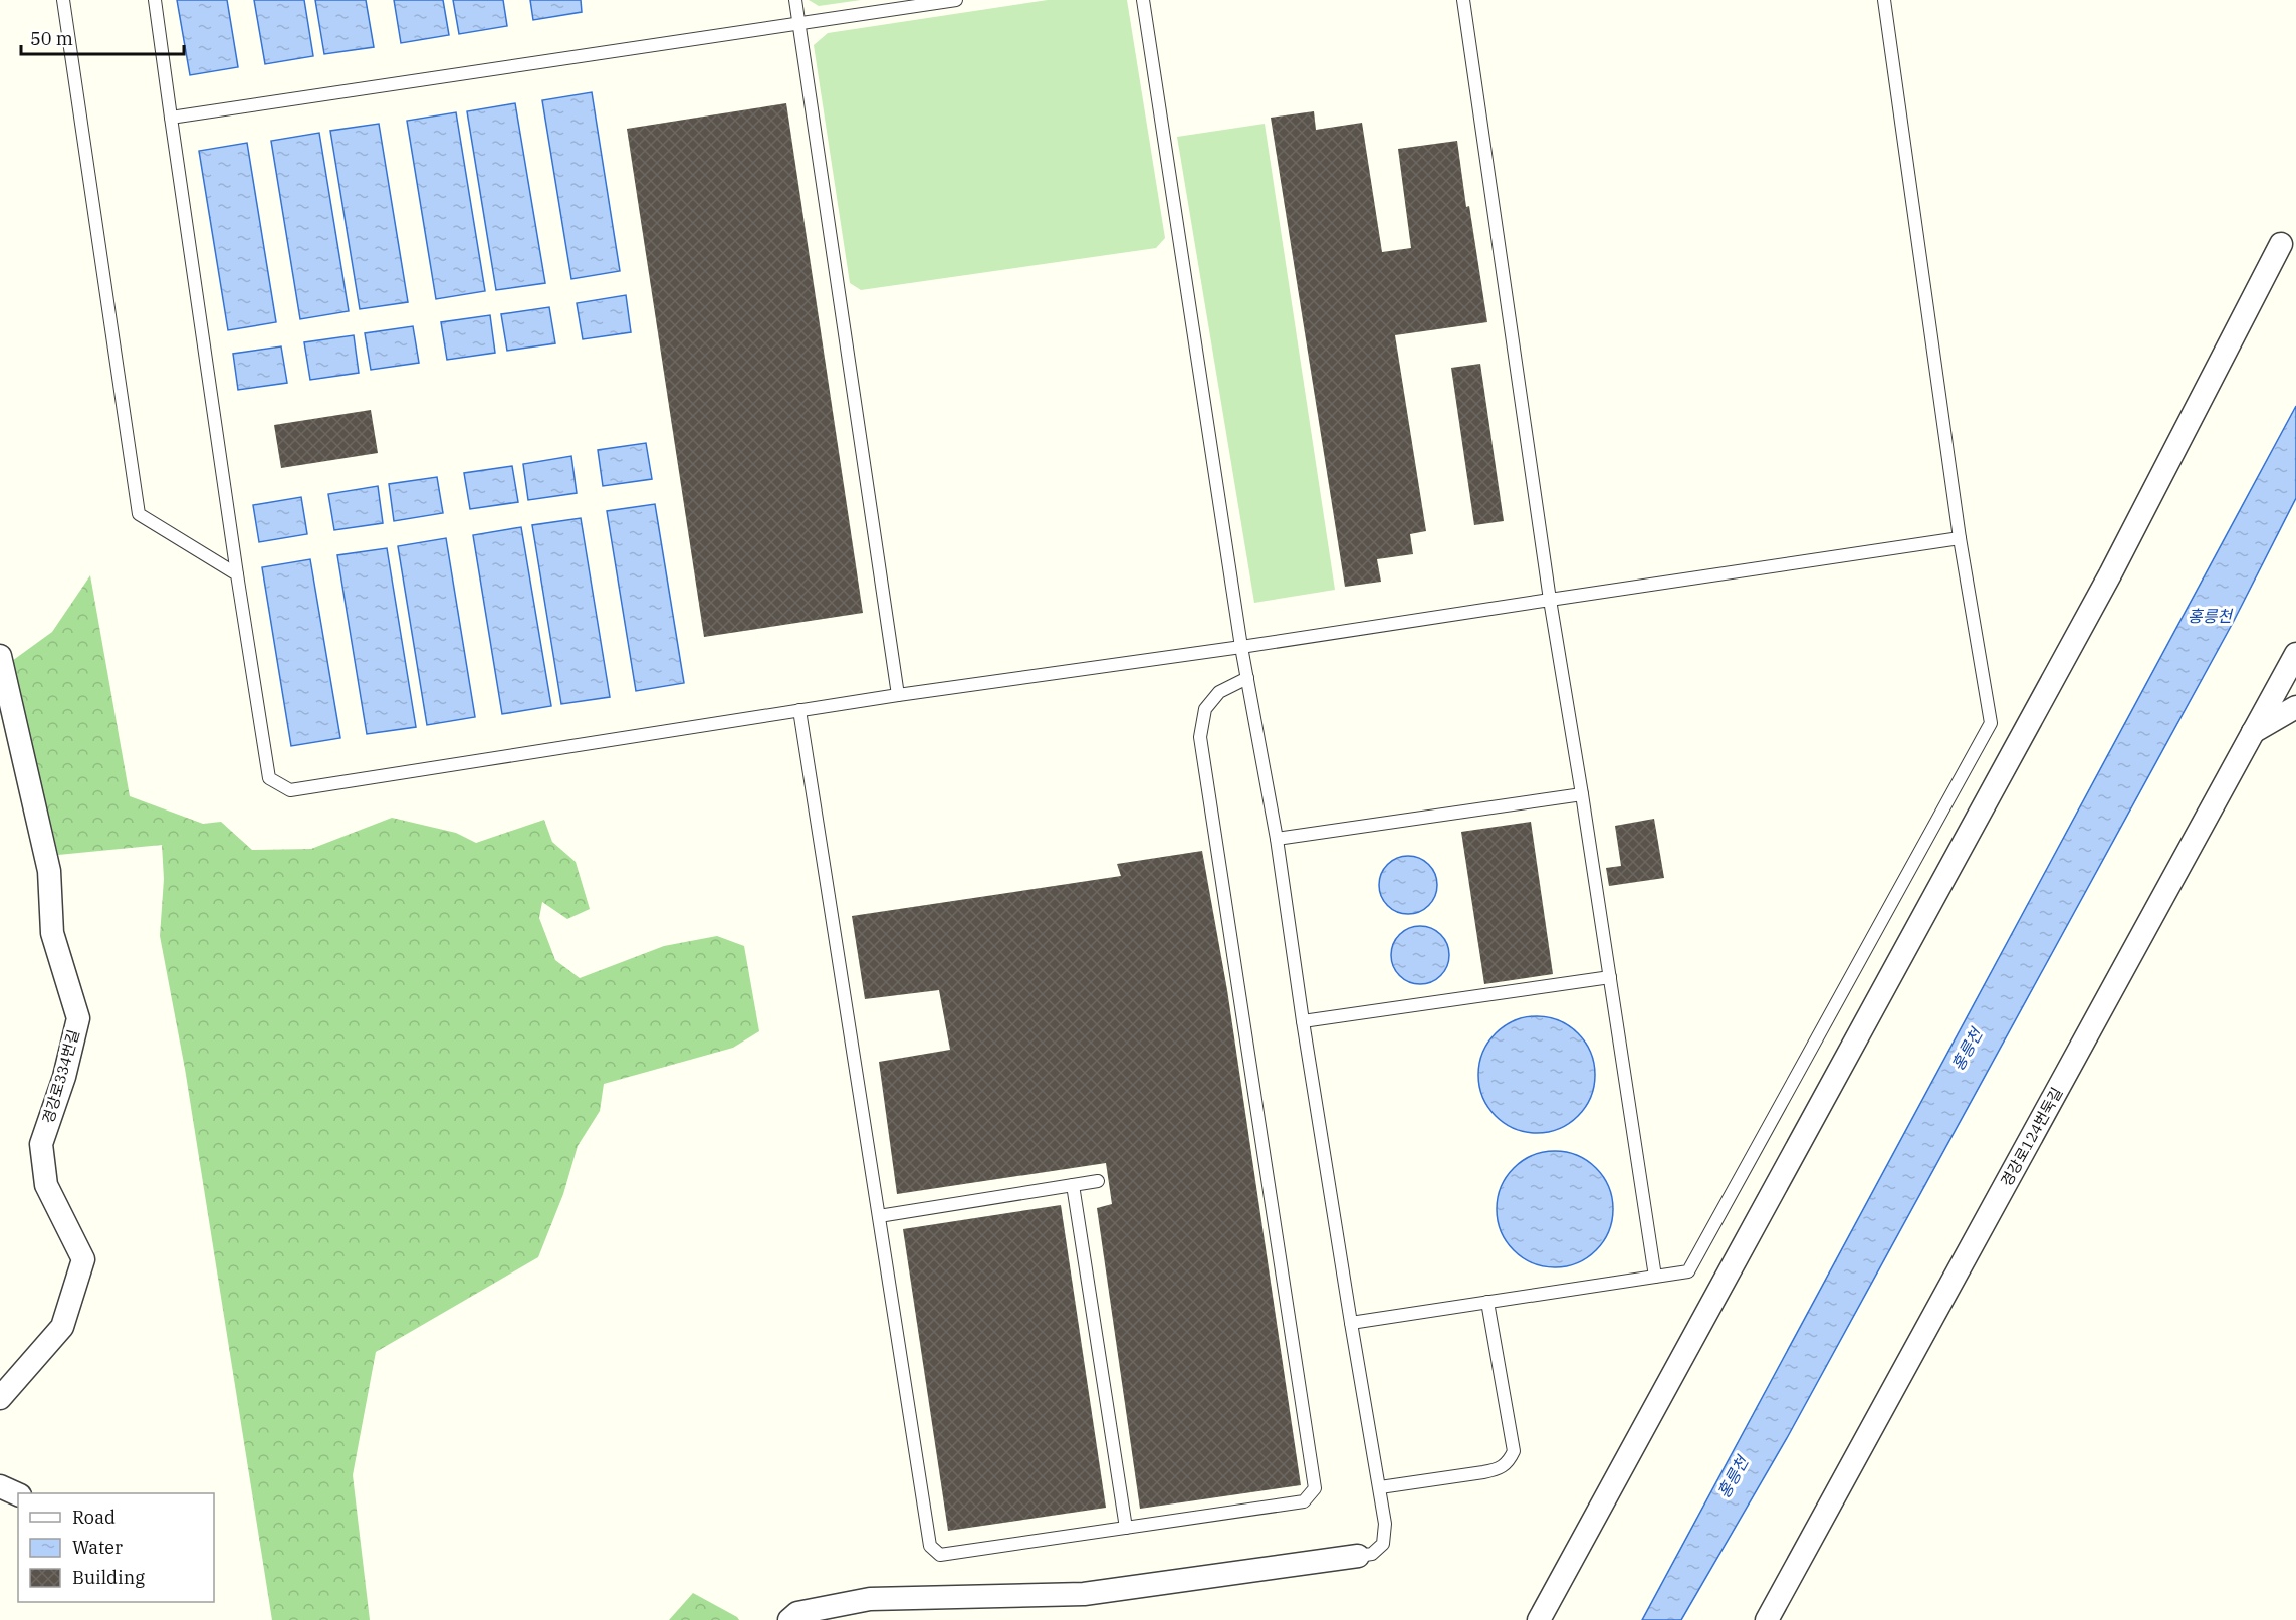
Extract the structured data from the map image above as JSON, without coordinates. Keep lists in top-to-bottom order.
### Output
{
  "streets": {
    "street": ["경강로334번길", "경강로124번둑길"]
  },
  "water": ["홍릉천"],
  "legend": ["Road", "Water", "Building"],
  "scale_bar": "50 m"
}
